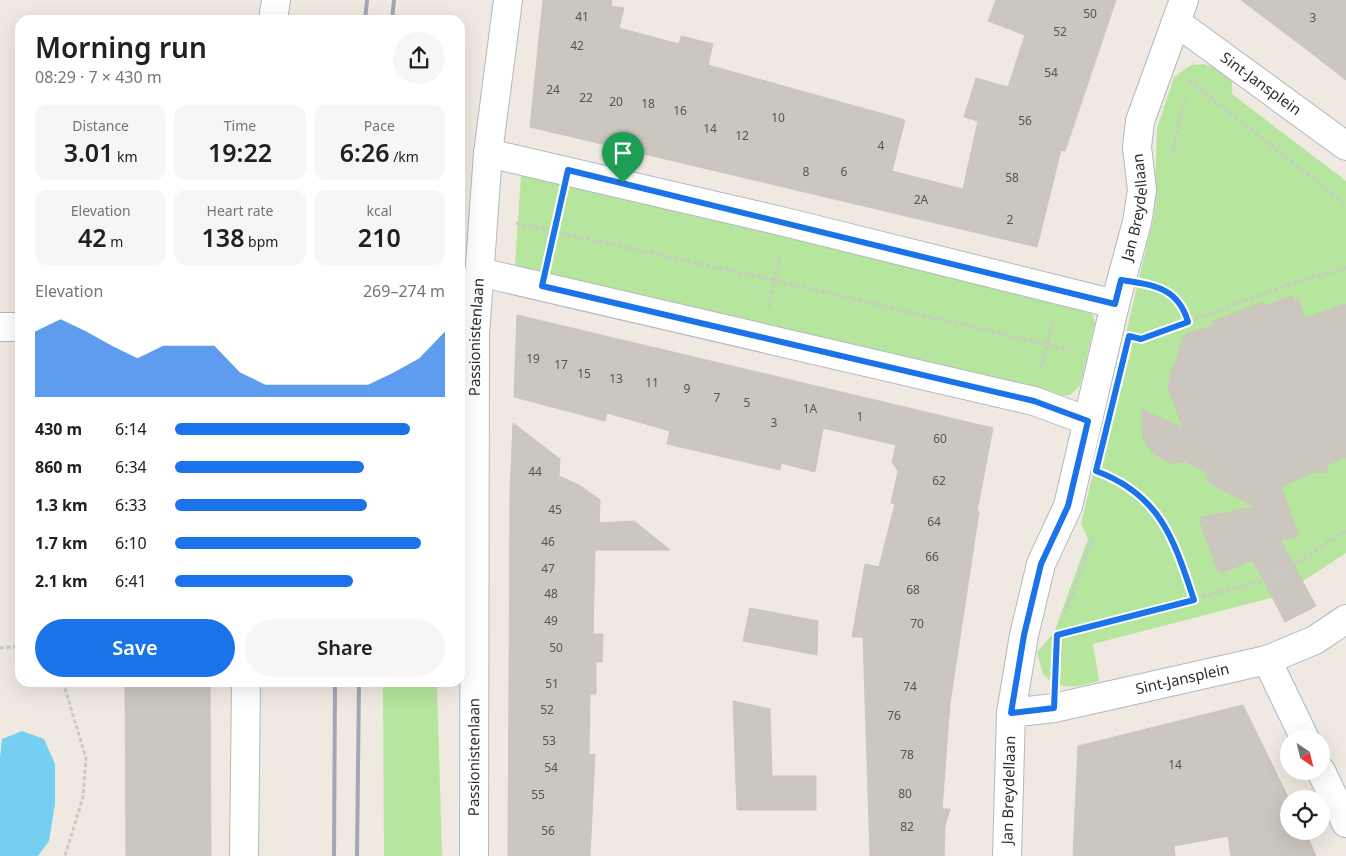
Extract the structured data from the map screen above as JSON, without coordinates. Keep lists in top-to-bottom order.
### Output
{
  "streets": {
    "street": ["Sint-Jansplein", "Jan Breydellaan", "Passionistenlaan"]
  },
  "crossings": [
    ["Sint-Jansplein", "Jan Breydellaan"]
  ],
  "house_numbers": [
    "50",
    "41",
    "3",
    "52",
    "42",
    "54",
    "24",
    "22",
    "20",
    "18",
    "16",
    "10",
    "56",
    "14",
    "12",
    "4",
    "8",
    "6",
    "58",
    "2A",
    "2",
    "19",
    "17",
    "15",
    "13",
    "11",
    "9",
    "7",
    "5",
    "1A",
    "1",
    "3",
    "60",
    "44",
    "62",
    "45",
    "64",
    "46",
    "66",
    "47",
    "68",
    "48",
    "49",
    "70",
    "50",
    "51",
    "74",
    "52",
    "76",
    "53",
    "78",
    "14",
    "54",
    "80",
    "55",
    "82",
    "56"
  ],
  "north": "bottom right",
  "page": {
    "heading": ["Morning run", "08:29 · 7 × 430 m"],
    "stats": [
      ["Distance", "3.01 km"],
      ["Time", "19:22"],
      ["Pace", "6:26 /km"],
      ["Elevation", "42 m"],
      ["Heart rate", "138 bpm"],
      ["kcal", "210"]
    ],
    "chart": ["Elevation", "269–274 m"],
    "list": [
      {
        "name": "430 m",
        "note": "6:14"
      },
      {
        "name": "860 m",
        "note": "6:34"
      },
      {
        "name": "1.3 km",
        "note": "6:33"
      },
      {
        "name": "1.7 km",
        "note": "6:10"
      },
      {
        "name": "2.1 km",
        "note": "6:41"
      }
    ],
    "buttons": ["Save", "Share"]
  }
}
